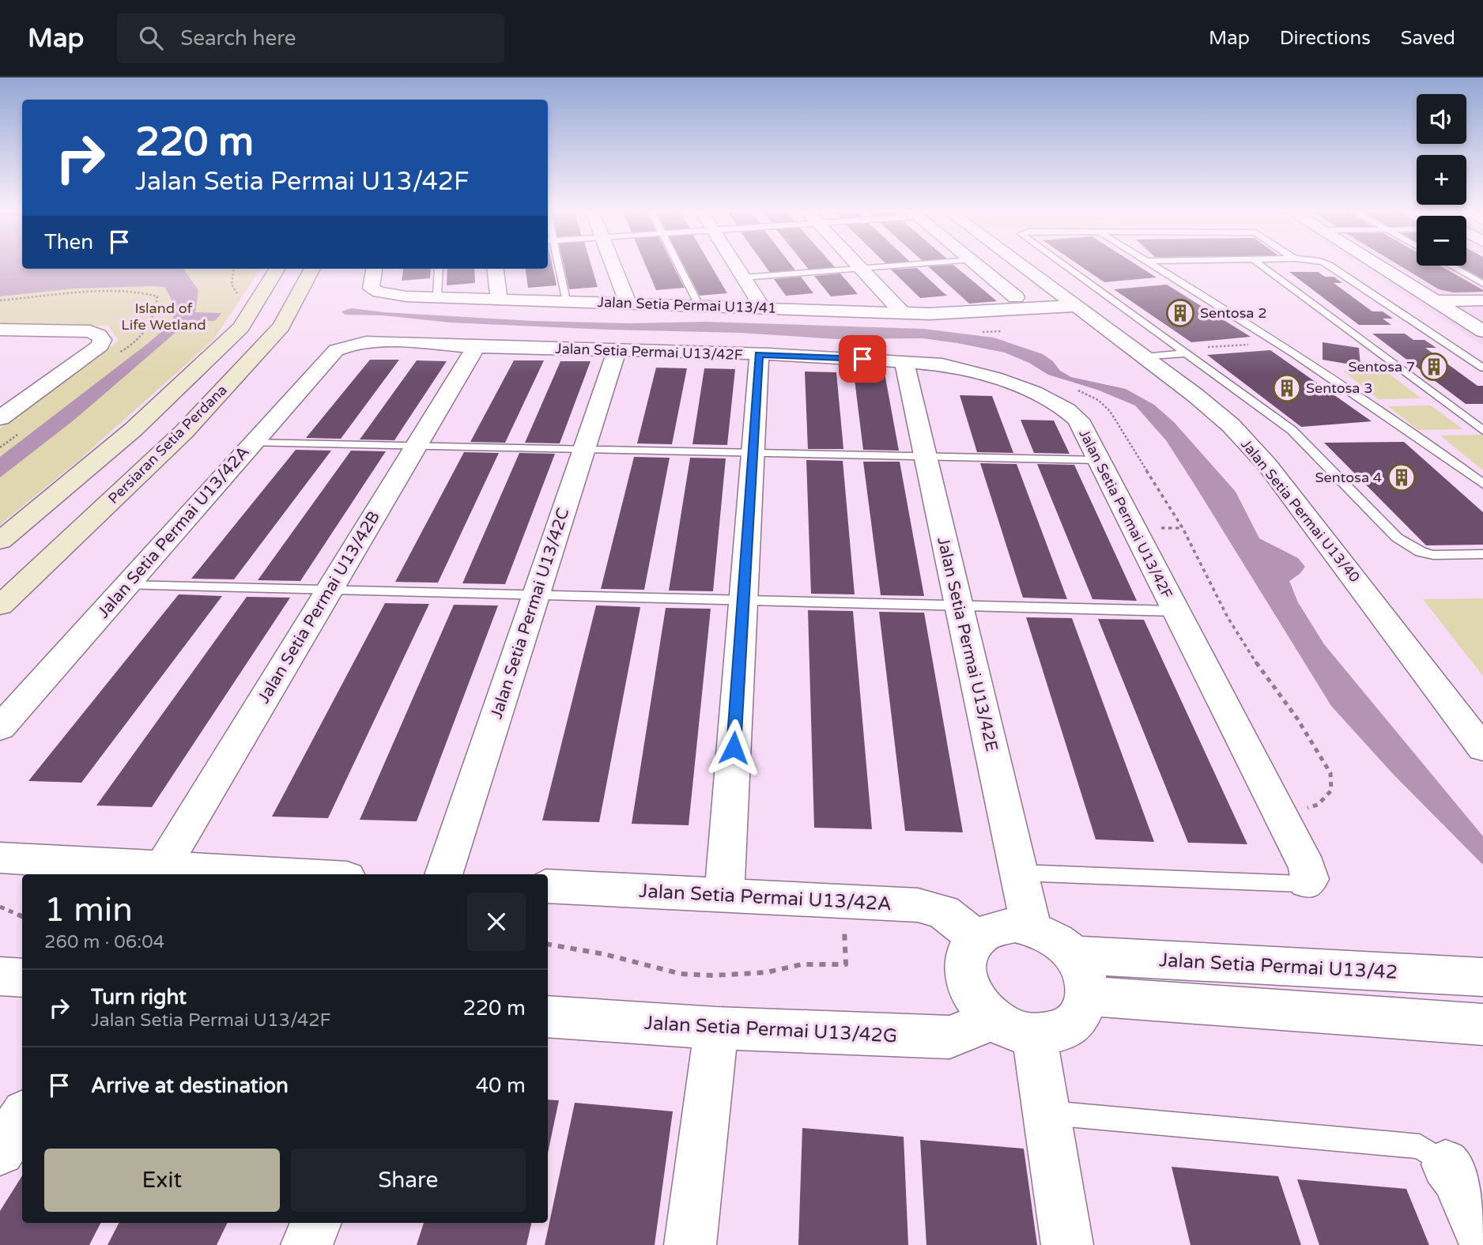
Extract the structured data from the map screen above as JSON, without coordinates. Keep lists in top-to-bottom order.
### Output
{
  "streets": {
    "main road": ["Persiaran Setia Perdana"],
    "street": [
      "Jalan Setia Permai U13/41",
      "Jalan Setia Permai U13/42F",
      "Jalan Setia Permai U13/40",
      "Jalan Setia Permai U13/42A",
      "Jalan Setia Permai U13/42B",
      "Jalan Setia Permai U13/42C",
      "Jalan Setia Permai U13/42E",
      "Jalan Setia Permai U13/42",
      "Jalan Setia Permai U13/42G"
    ]
  },
  "crossings": [
    ["Jalan Setia Permai U13/41", "Jalan Setia Permai U13/40"],
    ["Jalan Setia Permai U13/42F", "Jalan Setia Permai U13/42A"],
    ["Jalan Setia Permai U13/42F", "Jalan Setia Permai U13/42B"],
    ["Jalan Setia Permai U13/42F", "Jalan Setia Permai U13/42C"],
    ["Jalan Setia Permai U13/42F", "Jalan Setia Permai U13/42E"],
    ["Jalan Setia Permai U13/42A", "Jalan Setia Permai U13/42E"],
    ["Jalan Setia Permai U13/42A", "Jalan Setia Permai U13/42"],
    ["Jalan Setia Permai U13/42A", "Jalan Setia Permai U13/42G"],
    ["Jalan Setia Permai U13/42E", "Jalan Setia Permai U13/42"],
    ["Jalan Setia Permai U13/42E", "Jalan Setia Permai U13/42G"],
    ["Jalan Setia Permai U13/42", "Jalan Setia Permai U13/42G"]
  ],
  "parks": ["Island of Life Wetland"],
  "places": {
    "building": [
      "Sentosa 2",
      "Sentosa 7",
      "Sentosa 3",
      "Sentosa 4"
    ]
  },
  "page": {
    "header": "Map",
    "search": "Search here",
    "nav": ["Map", "Directions", "Saved"],
    "map_buttons": ["+", "−"],
    "turn": ["220 m", "Jalan Setia Permai U13/42F"],
    "then": "Then",
    "heading": ["1 min", "260 m · 06:04"],
    "list": [
      {
        "name": "Turn right",
        "note": "Jalan Setia Permai U13/42F",
        "value": "220 m"
      },
      {
        "name": "Arrive at destination",
        "value": "40 m"
      }
    ],
    "buttons": ["Exit", "Share"]
  }
}
